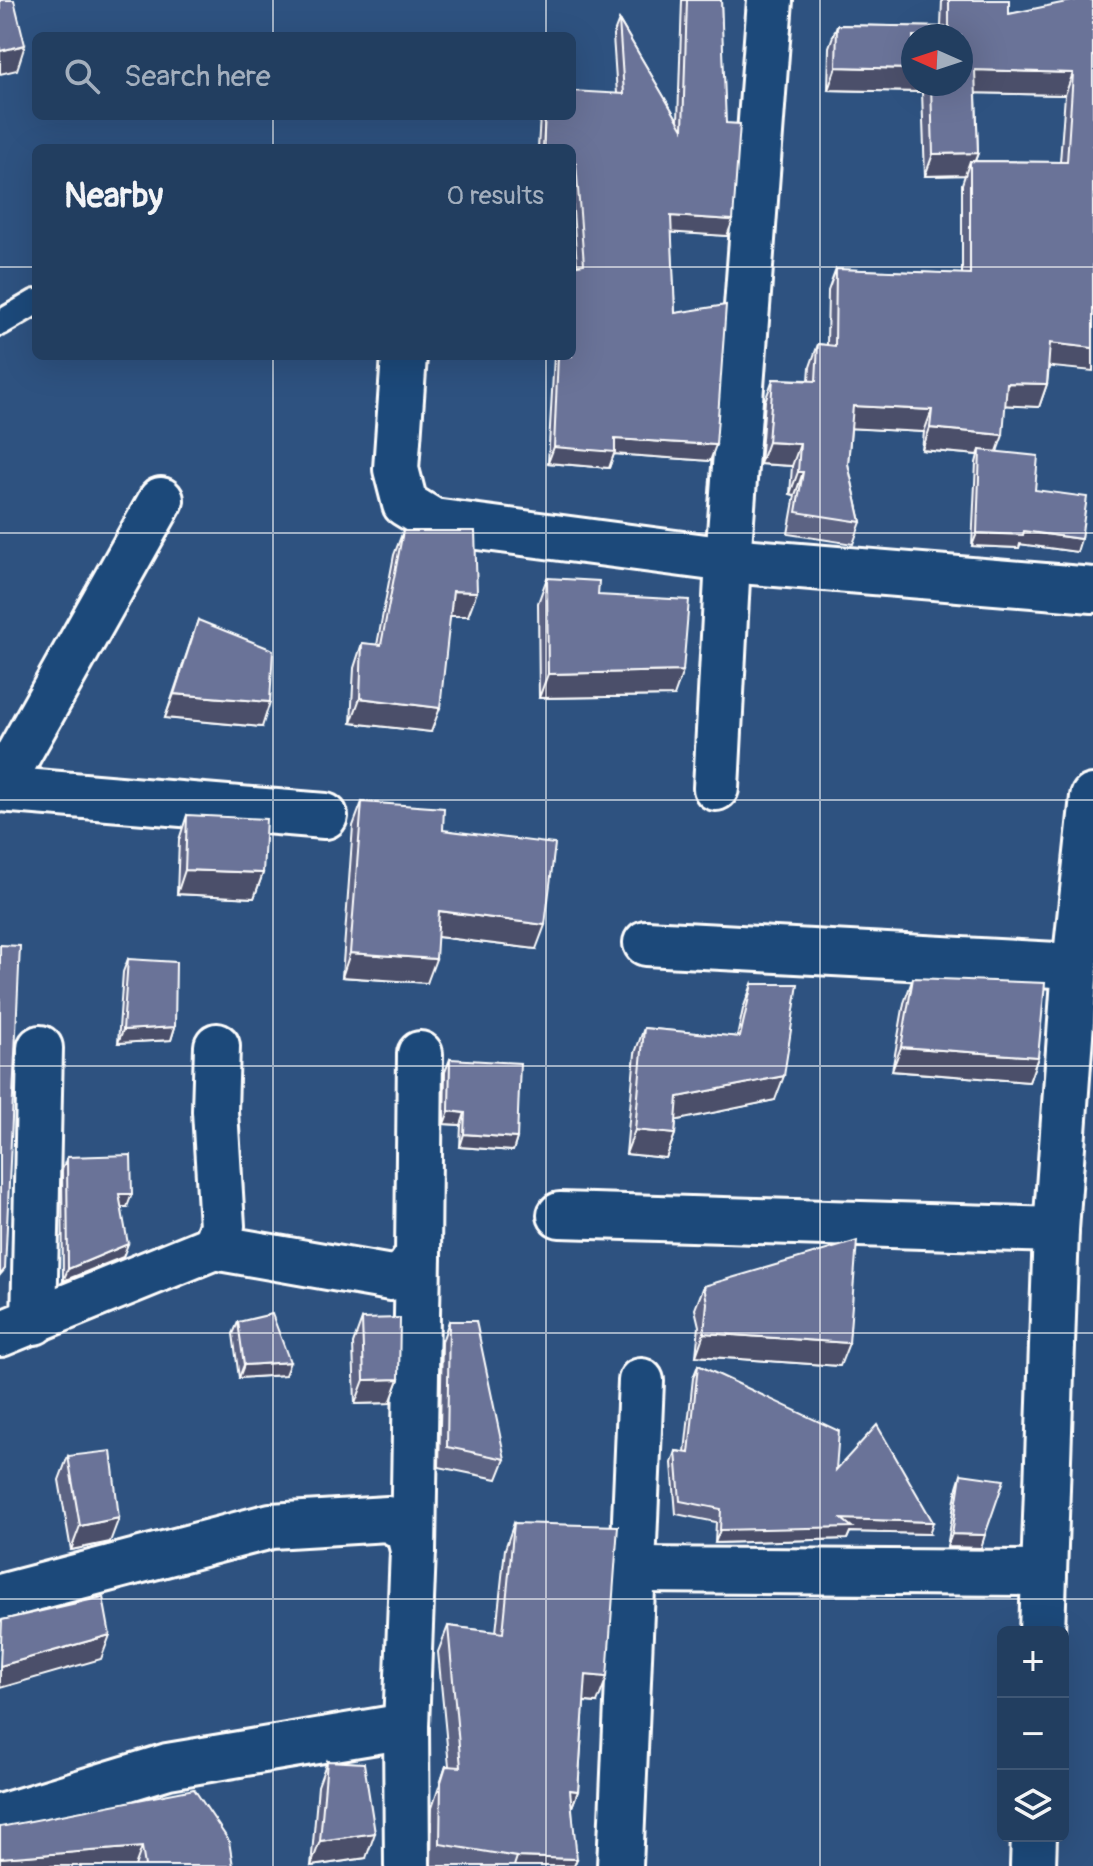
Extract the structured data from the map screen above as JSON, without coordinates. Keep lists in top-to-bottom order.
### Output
{
  "north": "left",
  "page": {
    "search": "Search here",
    "heading": ["Nearby", "0 results"],
    "map_buttons": ["+", "−"]
  }
}
